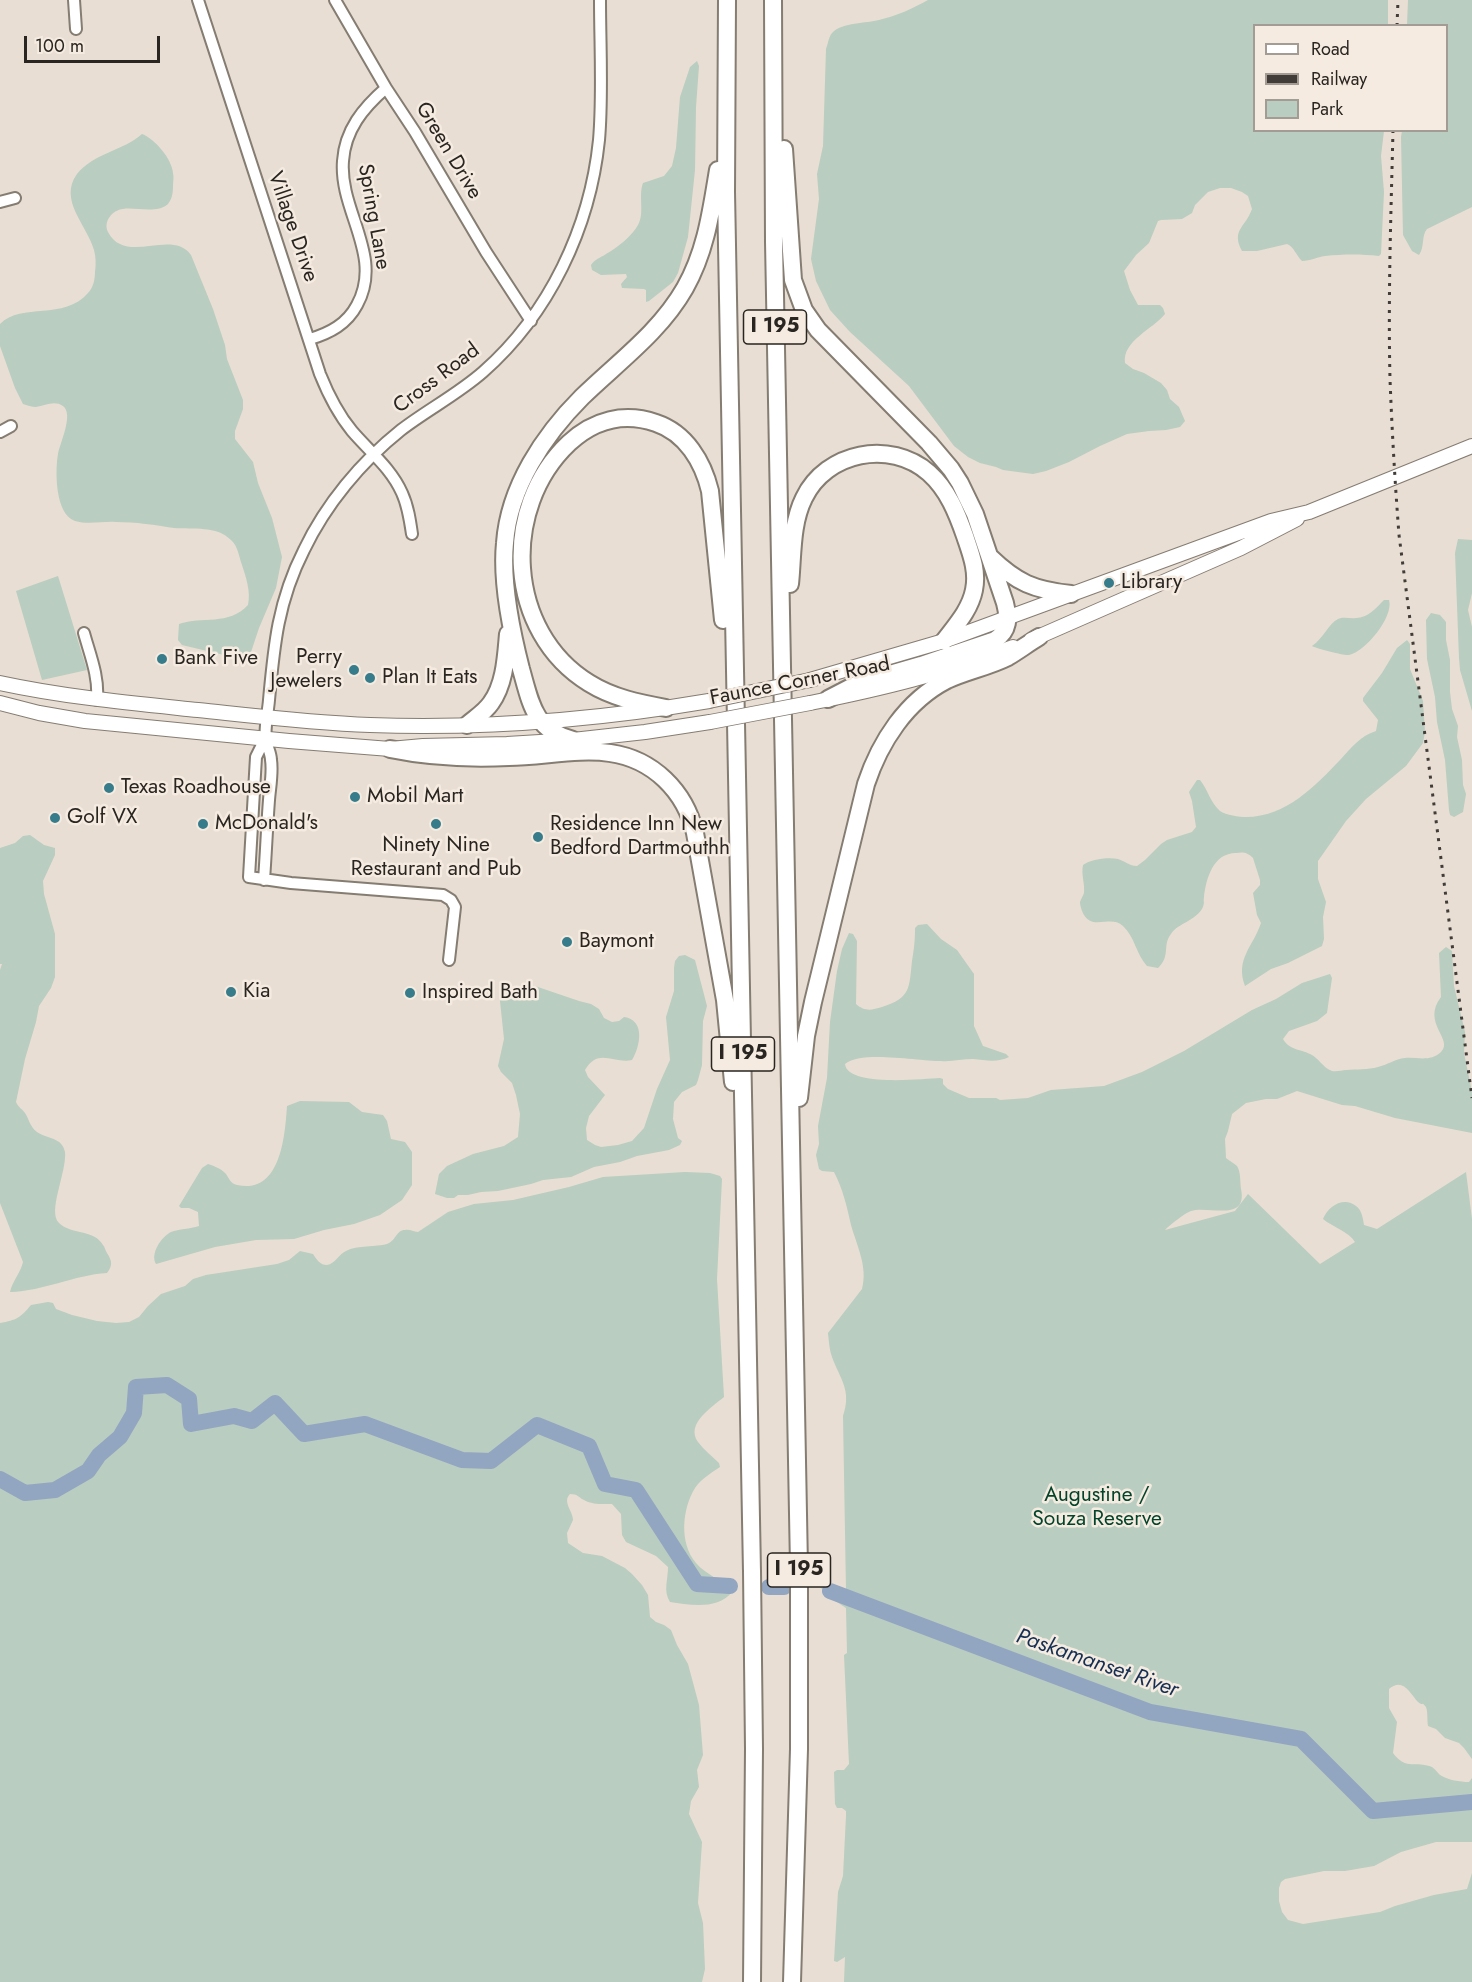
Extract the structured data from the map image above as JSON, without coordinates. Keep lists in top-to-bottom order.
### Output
{
  "streets": {
    "highway": ["I 195"],
    "main road": ["Faunce Corner Road"],
    "street": [
      "Green Drive",
      "Spring Lane",
      "Village Drive",
      "Cross Road"
    ]
  },
  "crossings": [
    ["Green Drive", "Spring Lane"],
    ["Green Drive", "Cross Road"],
    ["Spring Lane", "Village Drive"],
    ["Village Drive", "Cross Road"],
    ["Cross Road", "Faunce Corner Road"]
  ],
  "water": ["Paskamanset River"],
  "parks": ["Augustine / Souza Reserve"],
  "places": [
    "Library",
    "Bank Five",
    "Perry Jewelers",
    "Plan It Eats",
    "Texas Roadhouse",
    "Mobil Mart",
    "Golf VX",
    "McDonald's",
    "Ninety Nine Restaurant and Pub",
    "Residence Inn New Bedford Dartmouthh",
    "Baymont",
    "Kia",
    "Inspired Bath"
  ],
  "legend": ["Road", "Railway", "Park"],
  "scale_bar": "100 m"
}
